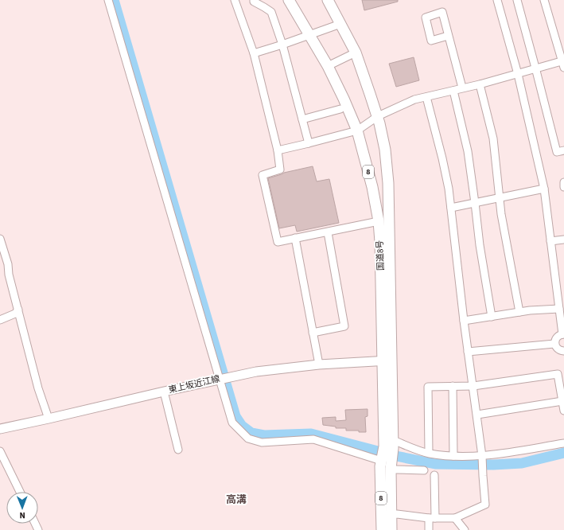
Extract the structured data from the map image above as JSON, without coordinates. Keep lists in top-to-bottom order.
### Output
{
  "streets": {
    "highway": ["8", "国道8号"],
    "main road": ["東上坂近江線"]
  },
  "crossings": [
    ["国道8号", "東上坂近江線"]
  ],
  "districts": ["高溝"],
  "north": "bottom"
}
